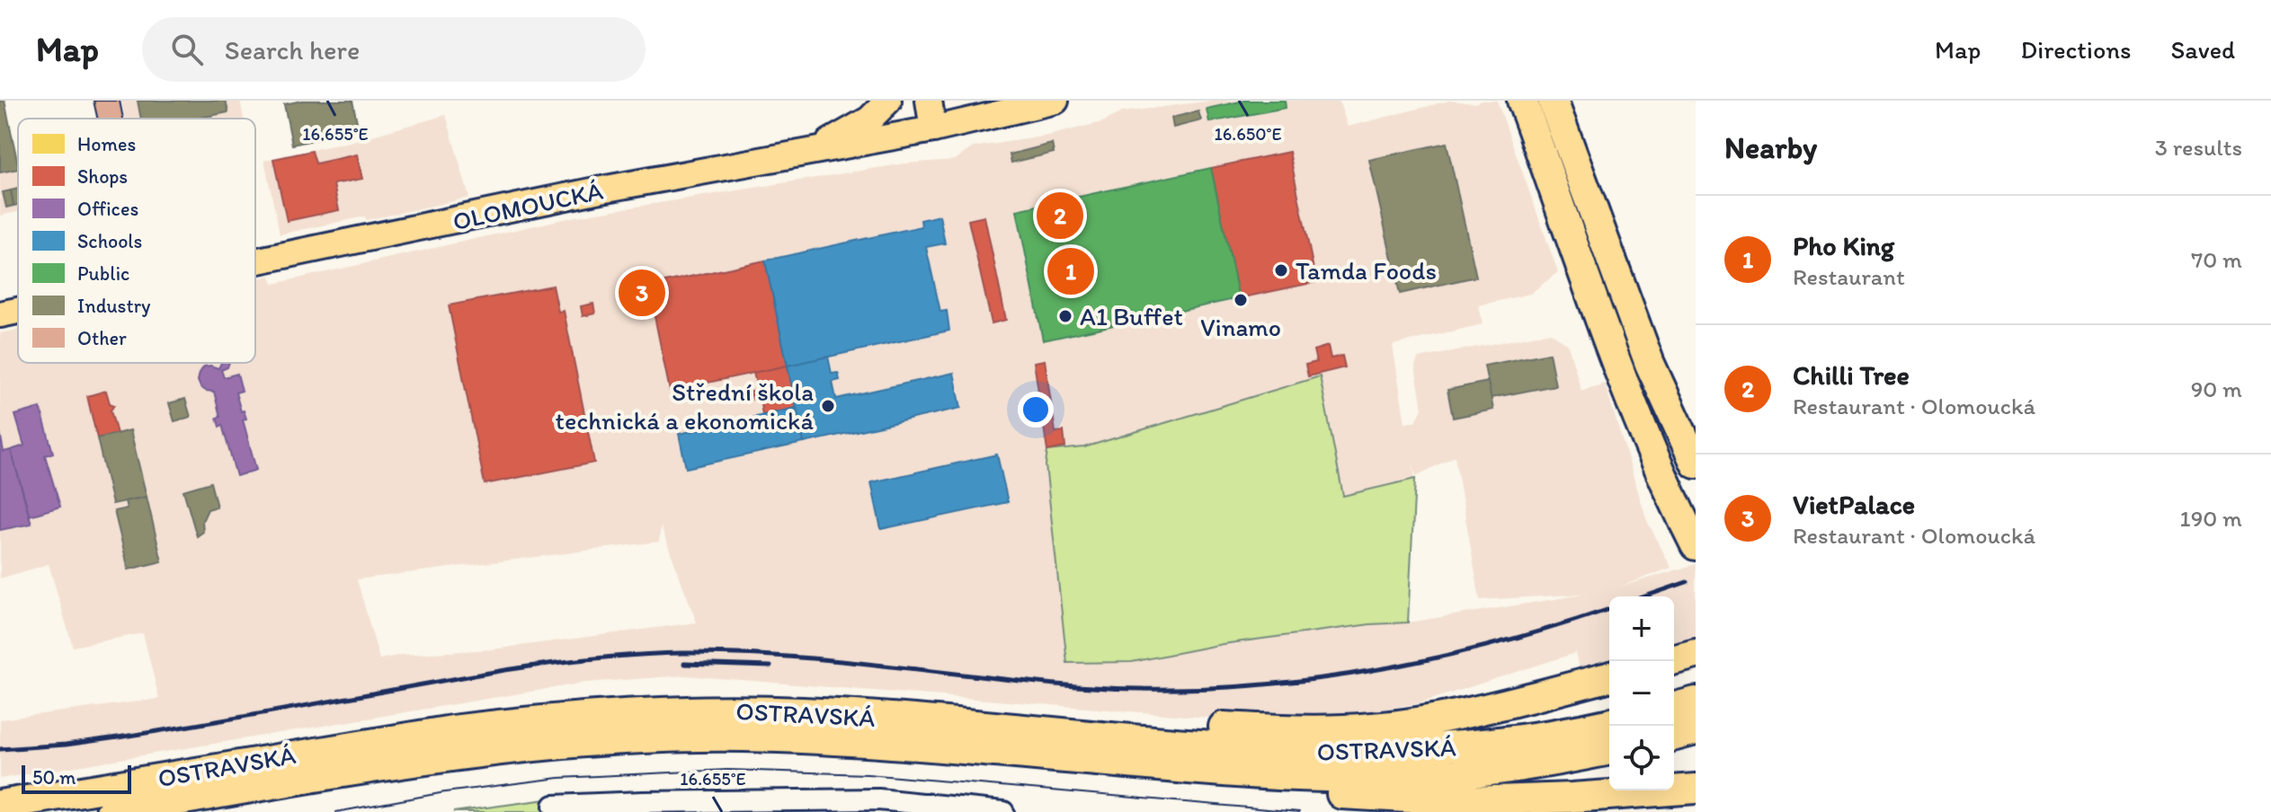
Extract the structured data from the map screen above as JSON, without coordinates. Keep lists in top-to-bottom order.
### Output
{
  "streets": {
    "highway": ["OSTRAVSKÁ"],
    "main road": ["OLOMOUCKÁ"]
  },
  "places": [
    "Tamda Foods",
    "Vinamo",
    "A1 Buffet",
    "Střední škola technická a ekonomická"
  ],
  "legend": [
    "Homes",
    "Shops",
    "Offices",
    "Schools",
    "Public",
    "Industry",
    "Other"
  ],
  "scale_bar": "50 m",
  "page": {
    "header": "Map",
    "search": "Search here",
    "nav": ["Map", "Directions", "Saved"],
    "heading": ["Nearby", "3 results"],
    "pins": ["2", "1", "3"],
    "list": [
      {
        "mark": "1",
        "name": "Pho King",
        "note": "Restaurant",
        "value": "70 m"
      },
      {
        "mark": "2",
        "name": "Chilli Tree",
        "note": "Restaurant · Olomoucká",
        "value": "90 m"
      },
      {
        "mark": "3",
        "name": "VietPalace",
        "note": "Restaurant · Olomoucká",
        "value": "190 m"
      }
    ],
    "map_buttons": ["+", "−"],
    "scale": "50 m"
  },
  "coordinates": ["16.655°E", "16.650°E"]
}
